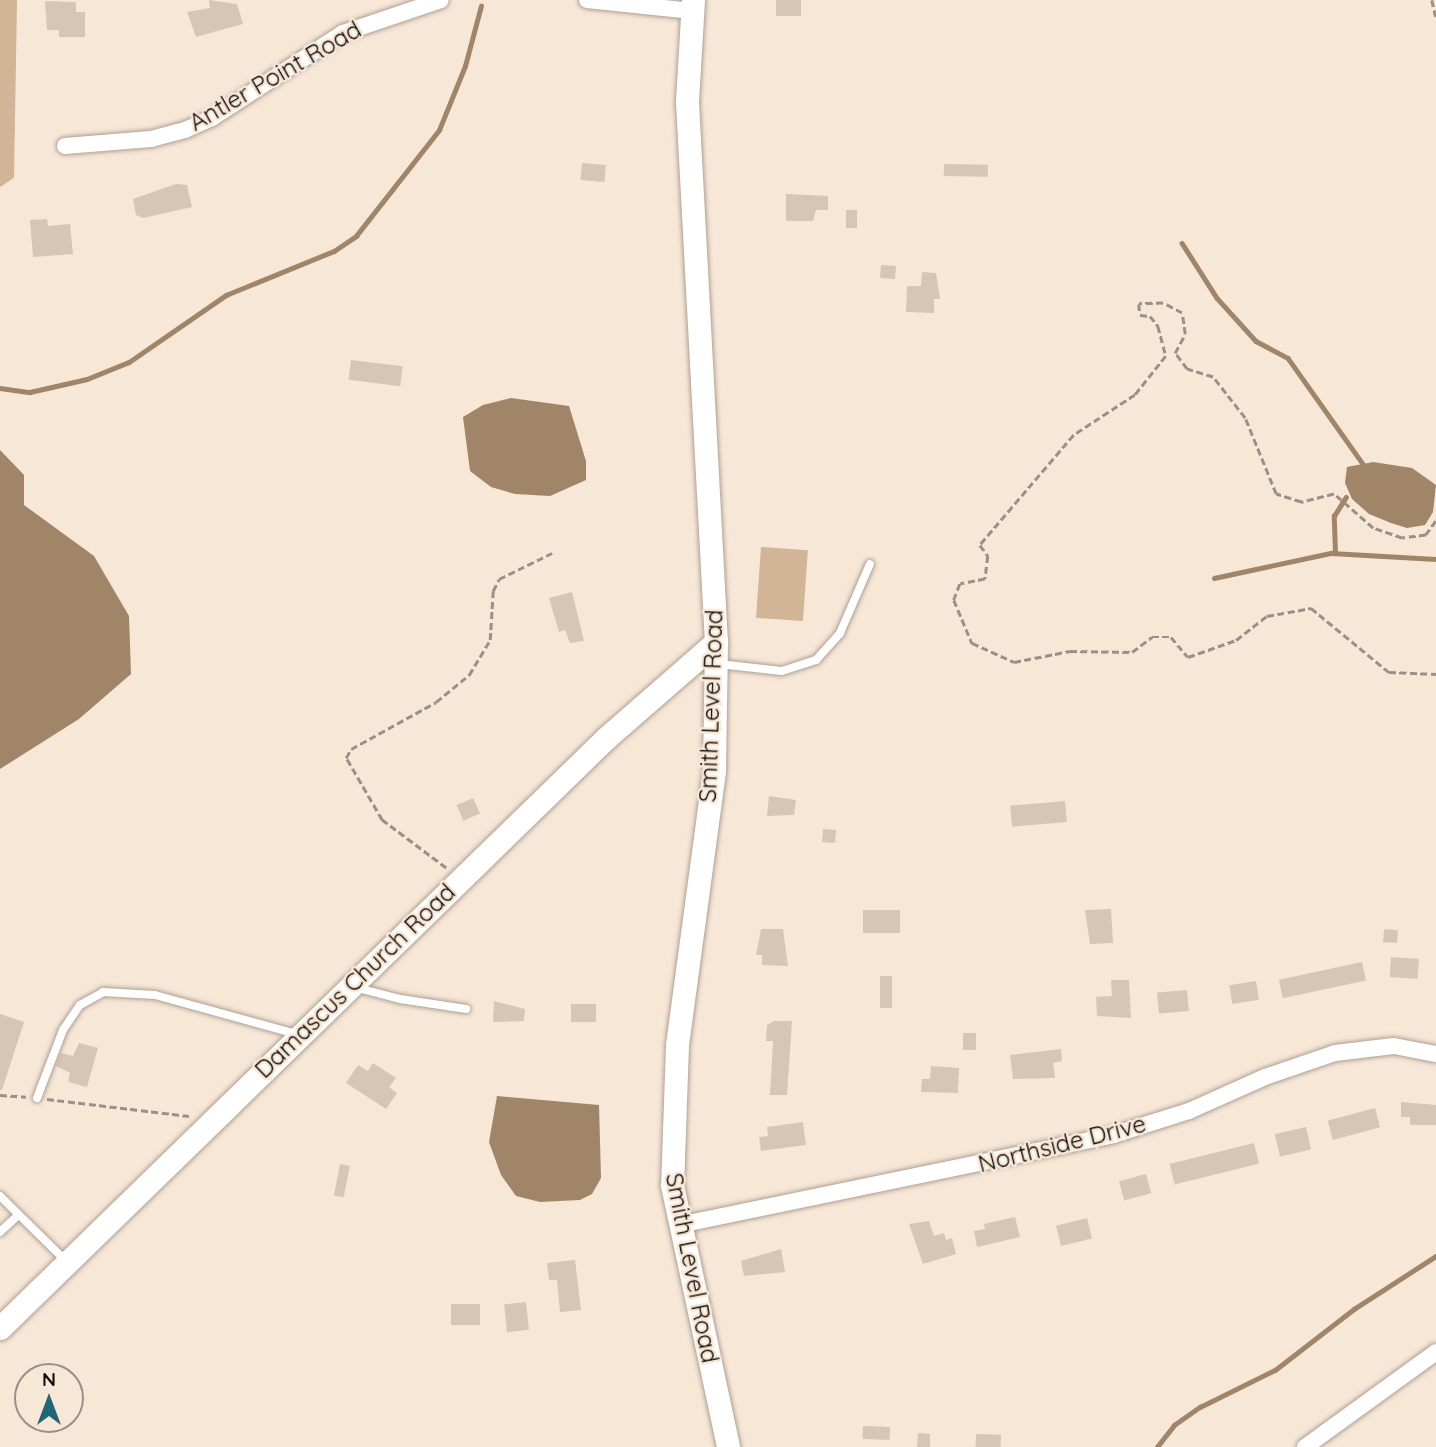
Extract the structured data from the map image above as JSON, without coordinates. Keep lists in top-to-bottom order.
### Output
{
  "streets": {
    "main road": ["Smith Level Road", "Damascus Church Road"],
    "street": ["Antler Point Road", "Northside Drive"]
  },
  "crossings": [
    ["Smith Level Road", "Damascus Church Road"],
    ["Smith Level Road", "Northside Drive"]
  ],
  "north": "top"
}
